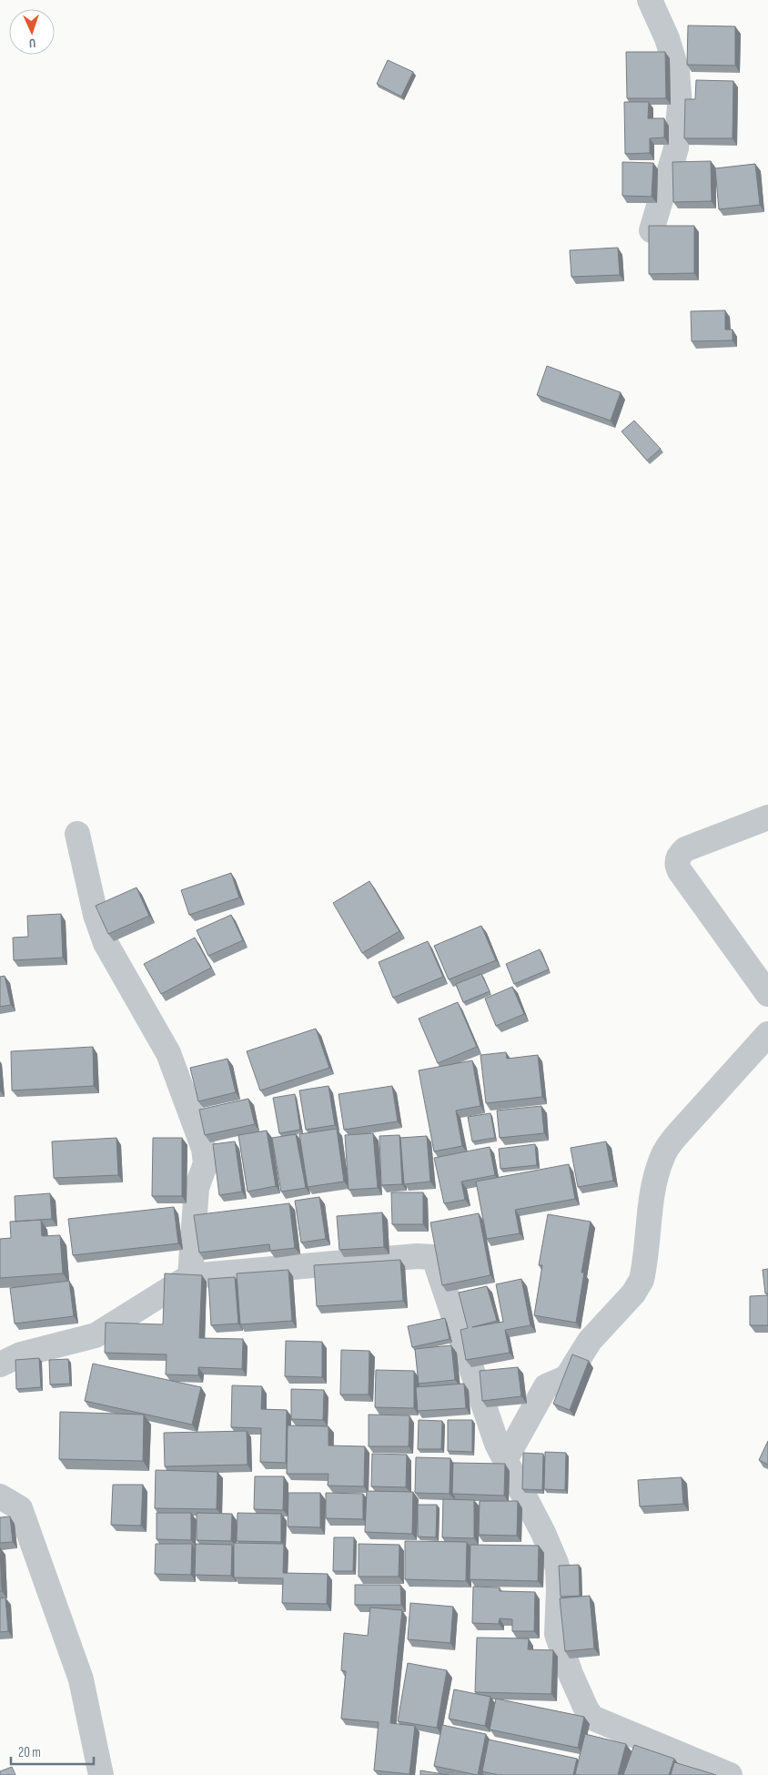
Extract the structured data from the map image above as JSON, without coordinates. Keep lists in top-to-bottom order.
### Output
{
  "scale_bar": "20 m",
  "north": "bottom"
}
